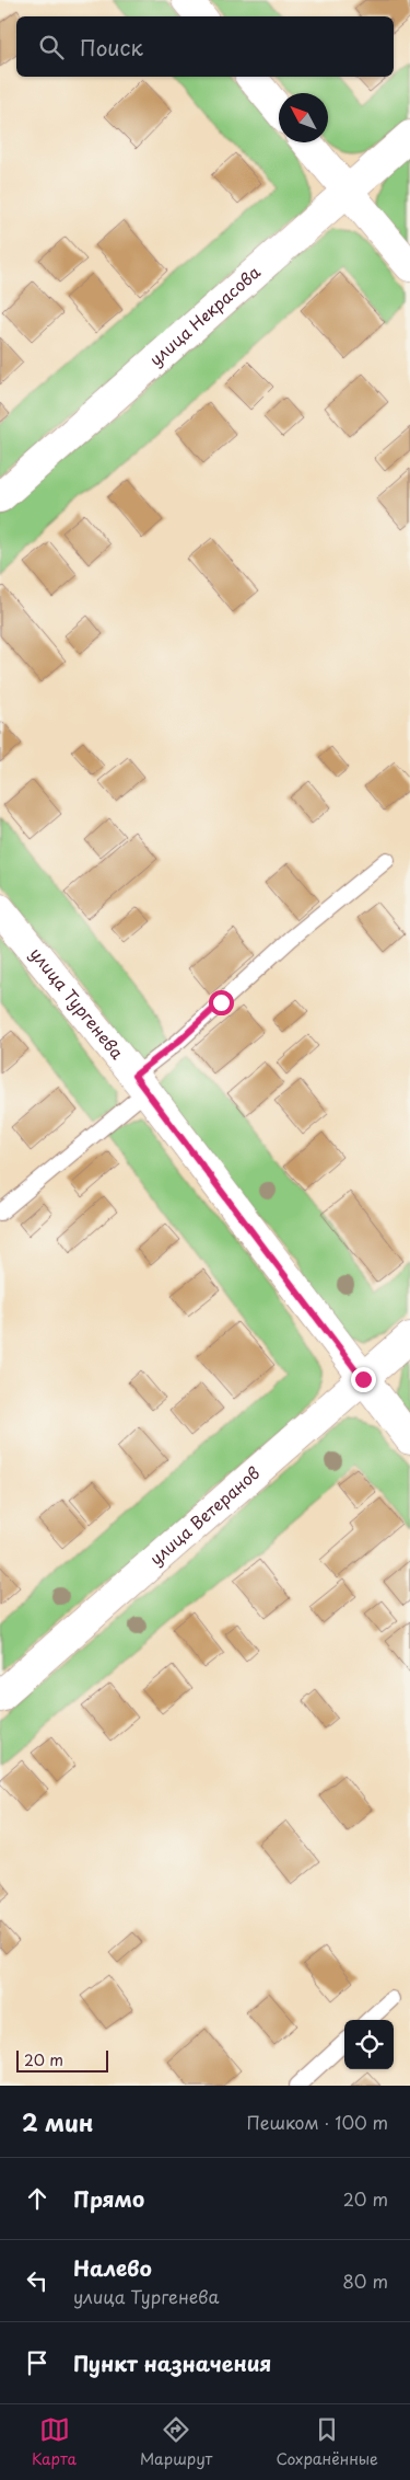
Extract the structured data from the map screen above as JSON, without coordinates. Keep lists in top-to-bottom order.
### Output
{
  "streets": {
    "street": ["улица Некрасова", "улица Тургенева", "улица Ветеранов"]
  },
  "crossings": [
    ["улица Тургенева", "улица Ветеранов"]
  ],
  "scale_bar": "20 m",
  "north": "top left",
  "page": {
    "search": "Поиск",
    "scale": "20 m",
    "heading": ["2 мин", "Пешком · 100 m"],
    "list": [
      ["Прямо", "20 m"],
      ["Налево", "улица Тургенева", "80 m"],
      "Пункт назначения"
    ],
    "nav": ["Карта", "Маршрут", "Сохранённые"]
  }
}
